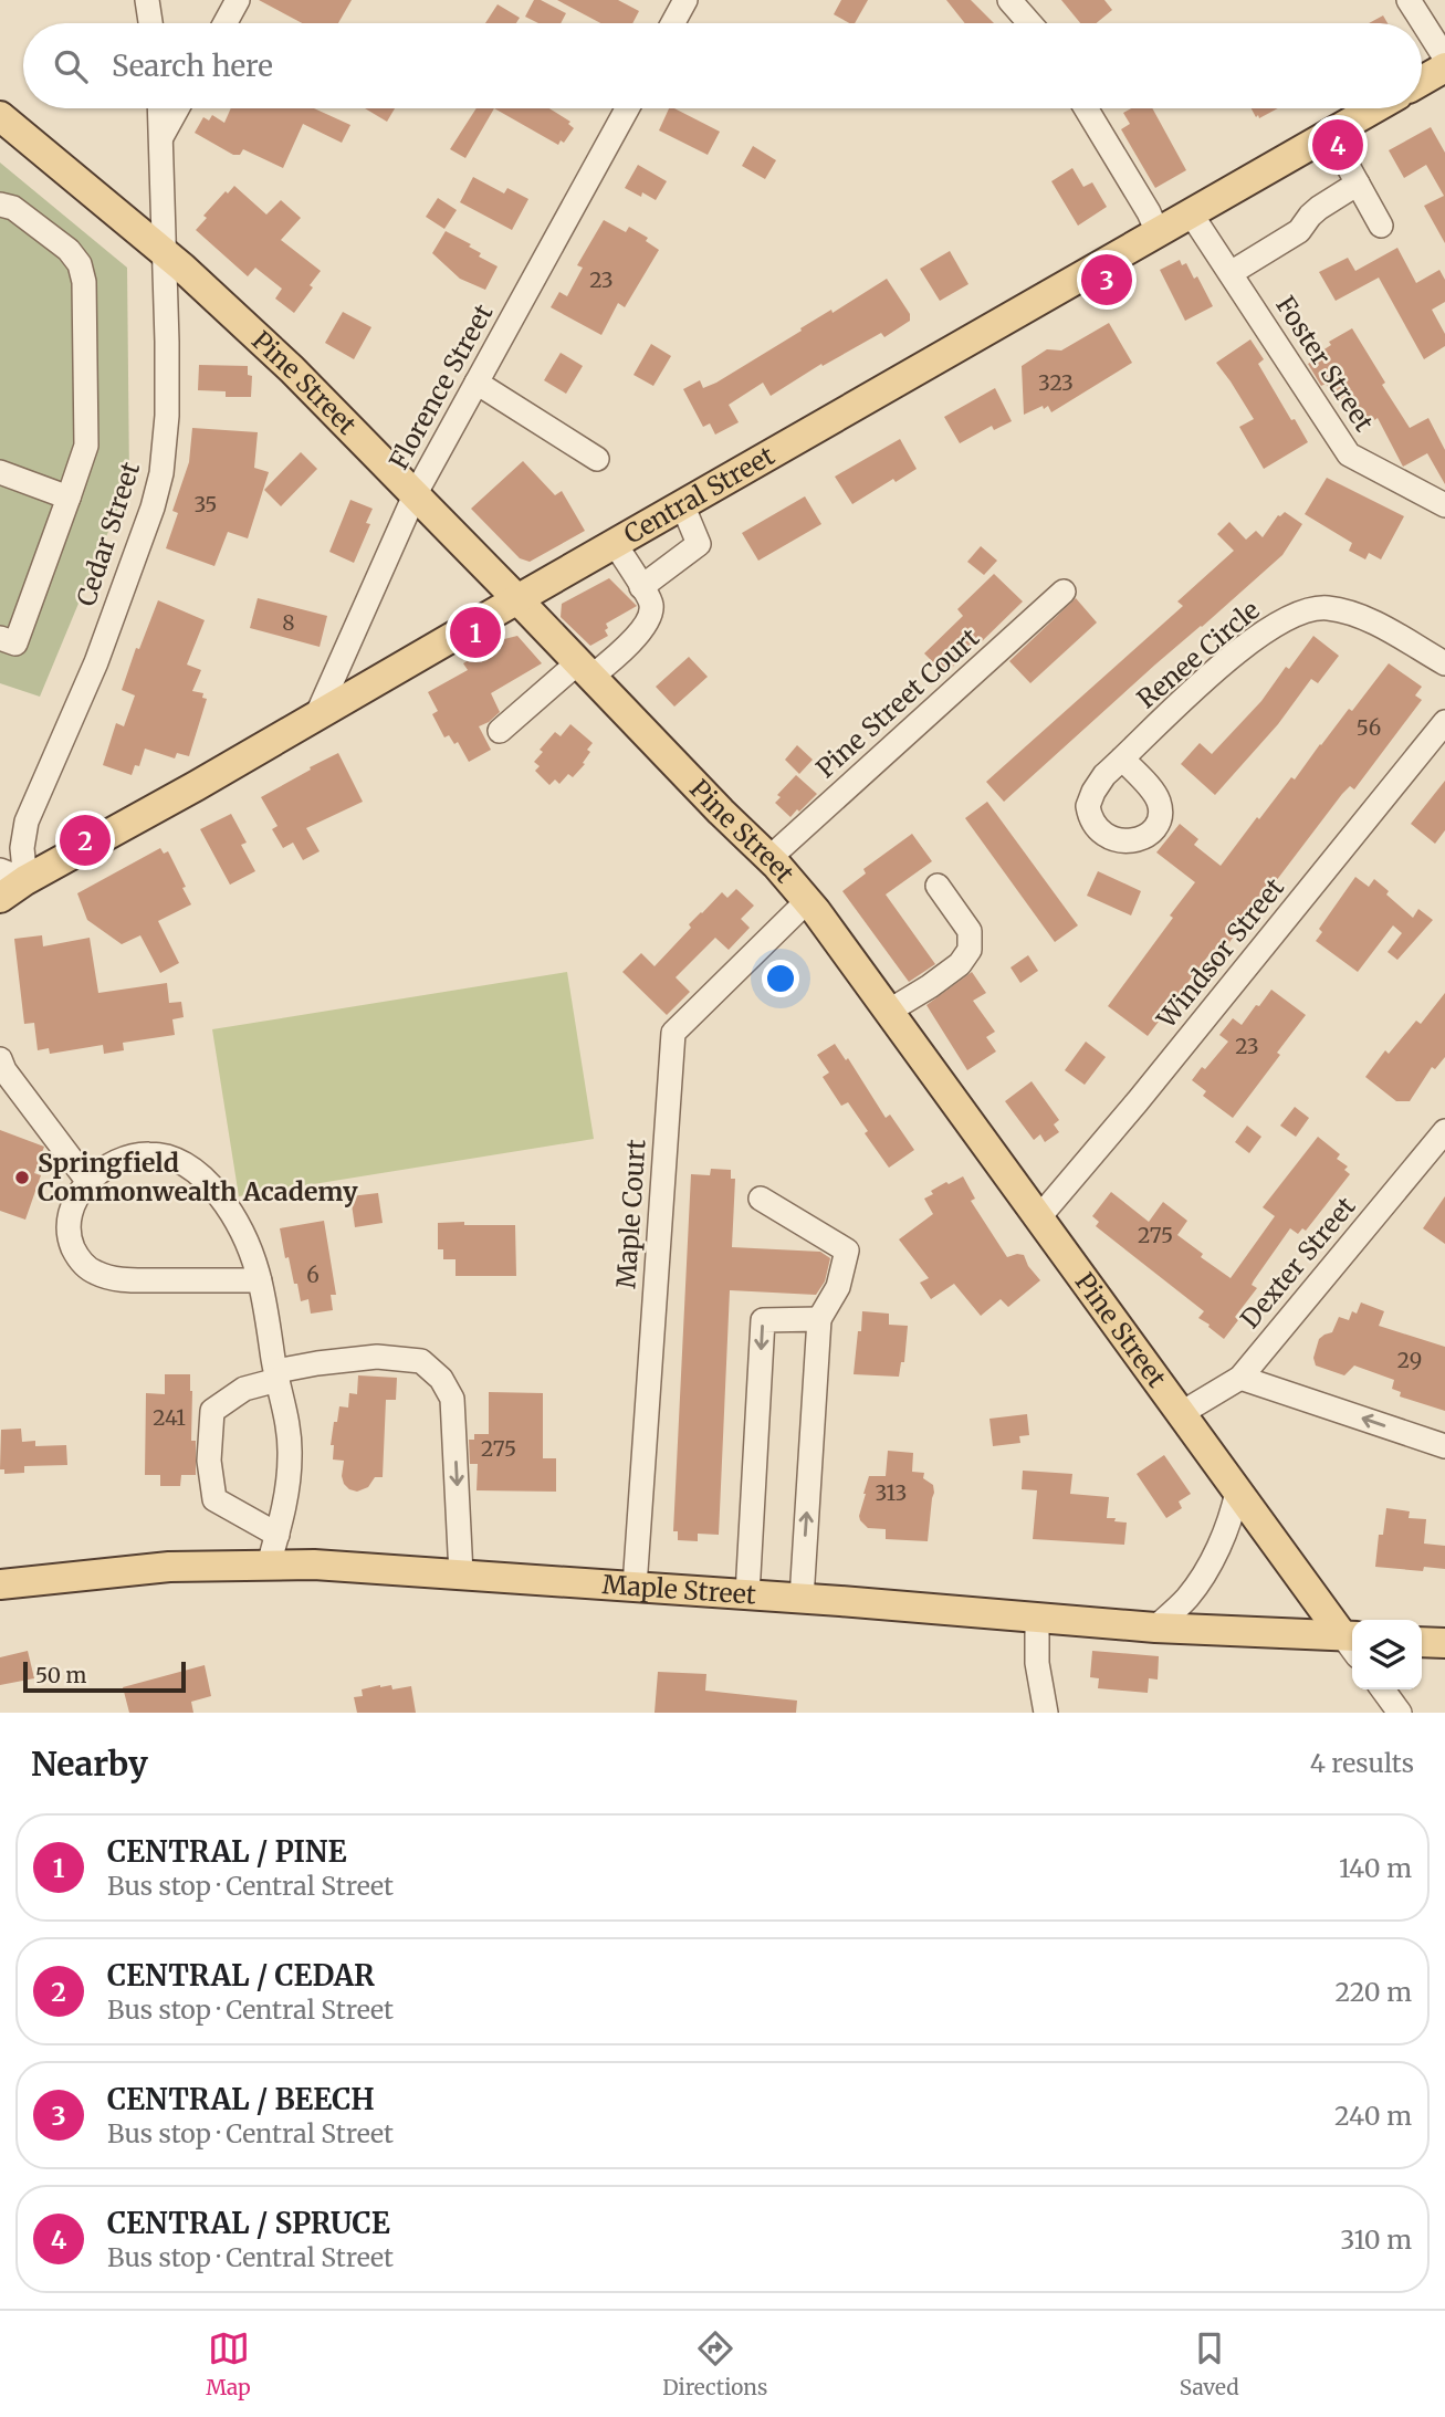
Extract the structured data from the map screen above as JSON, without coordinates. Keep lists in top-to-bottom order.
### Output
{
  "streets": {
    "main road": ["Pine Street", "Central Street", "Maple Street"],
    "street": [
      "Foster Street",
      "Florence Street",
      "Cedar Street",
      "Renee Circle",
      "Pine Street Court",
      "Windsor Street",
      "Maple Court",
      "Dexter Street"
    ]
  },
  "crossings": [
    ["Foster Street", "Central Street"],
    ["Pine Street", "Florence Street"],
    ["Pine Street", "Central Street"],
    ["Pine Street", "Cedar Street"],
    ["Pine Street", "Pine Street Court"],
    ["Pine Street", "Windsor Street"],
    ["Pine Street", "Maple Court"],
    ["Pine Street", "Dexter Street"],
    ["Florence Street", "Central Street"],
    ["Central Street", "Cedar Street"],
    ["Maple Court", "Maple Street"]
  ],
  "places": ["Springfield Commonwealth Academy"],
  "house_numbers": [
    "23",
    "323",
    "35",
    "8",
    "56",
    "23",
    "275",
    "6",
    "29",
    "241",
    "275",
    "313"
  ],
  "scale_bar": "50 m",
  "page": {
    "search": "Search here",
    "pins": [
      "4",
      "3",
      "1",
      "2"
    ],
    "scale": "50 m",
    "heading": ["Nearby", "4 results"],
    "list": [
      {
        "mark": "1",
        "name": "CENTRAL / PINE",
        "note": "Bus stop · Central Street",
        "value": "140 m"
      },
      {
        "mark": "2",
        "name": "CENTRAL / CEDAR",
        "note": "Bus stop · Central Street",
        "value": "220 m"
      },
      {
        "mark": "3",
        "name": "CENTRAL / BEECH",
        "note": "Bus stop · Central Street",
        "value": "240 m"
      },
      {
        "mark": "4",
        "name": "CENTRAL / SPRUCE",
        "note": "Bus stop · Central Street",
        "value": "310 m"
      }
    ],
    "nav": ["Map", "Directions", "Saved"]
  }
}
